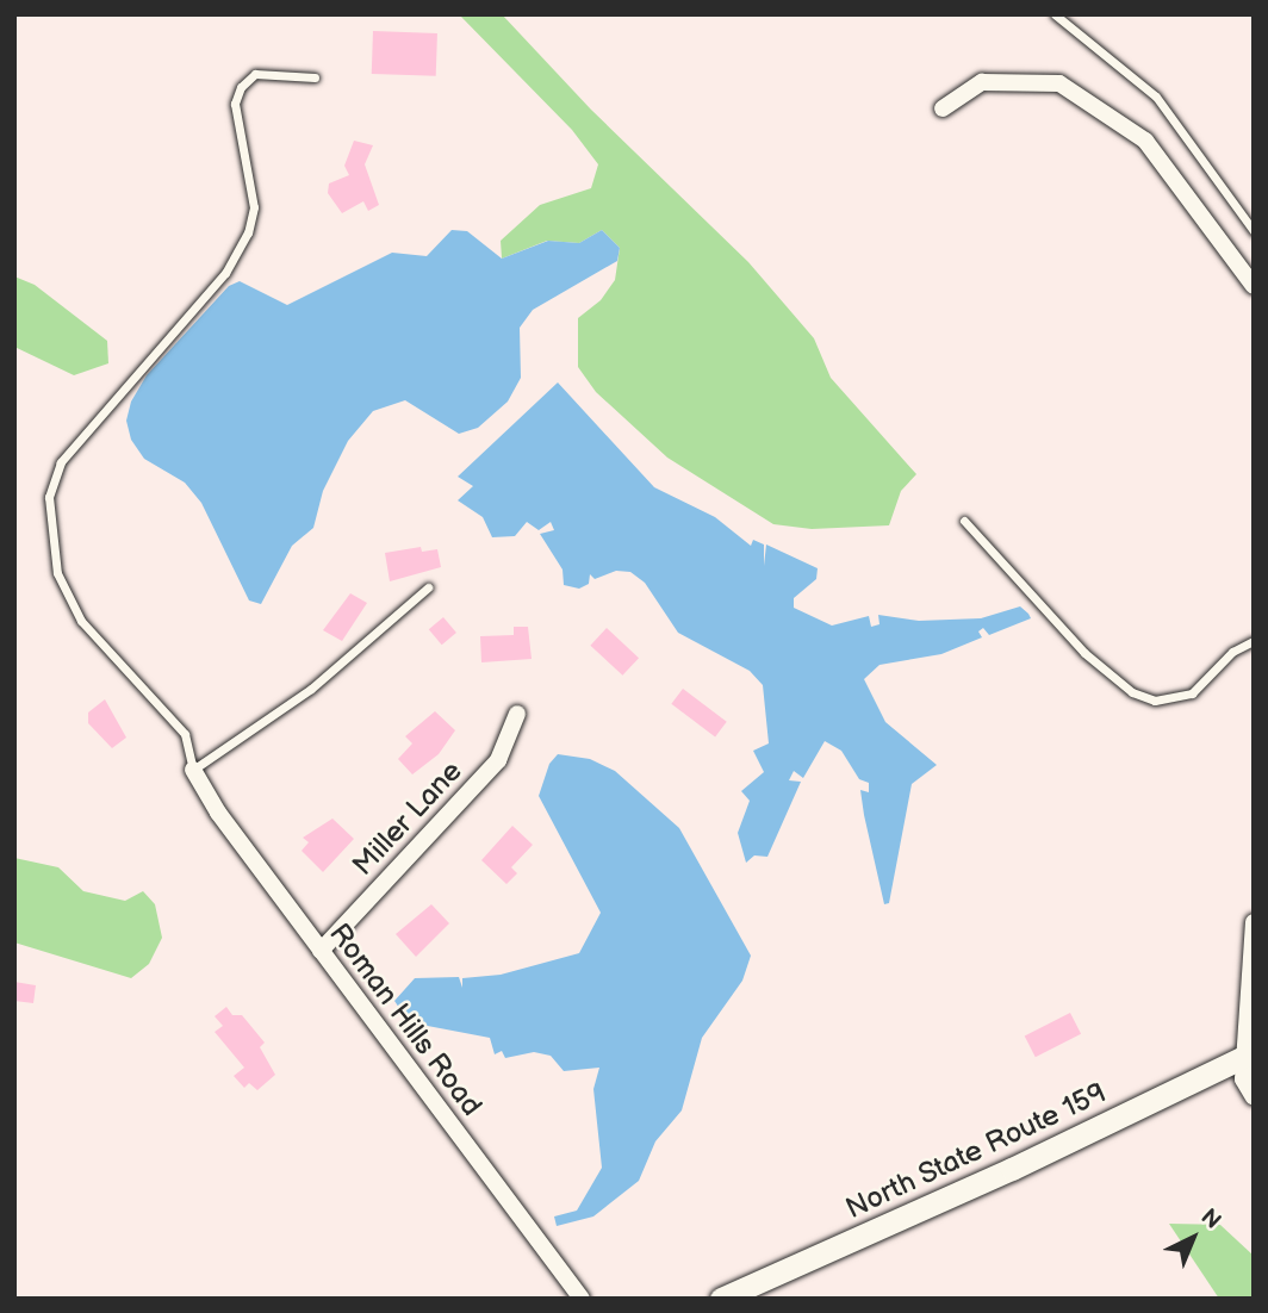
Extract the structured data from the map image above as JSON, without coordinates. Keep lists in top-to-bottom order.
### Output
{
  "streets": {
    "main road": ["North State Route 159"],
    "street": ["Miller Lane", "Roman Hills Road"]
  },
  "crossings": [
    ["Miller Lane", "Roman Hills Road"]
  ],
  "north": "top right"
}
